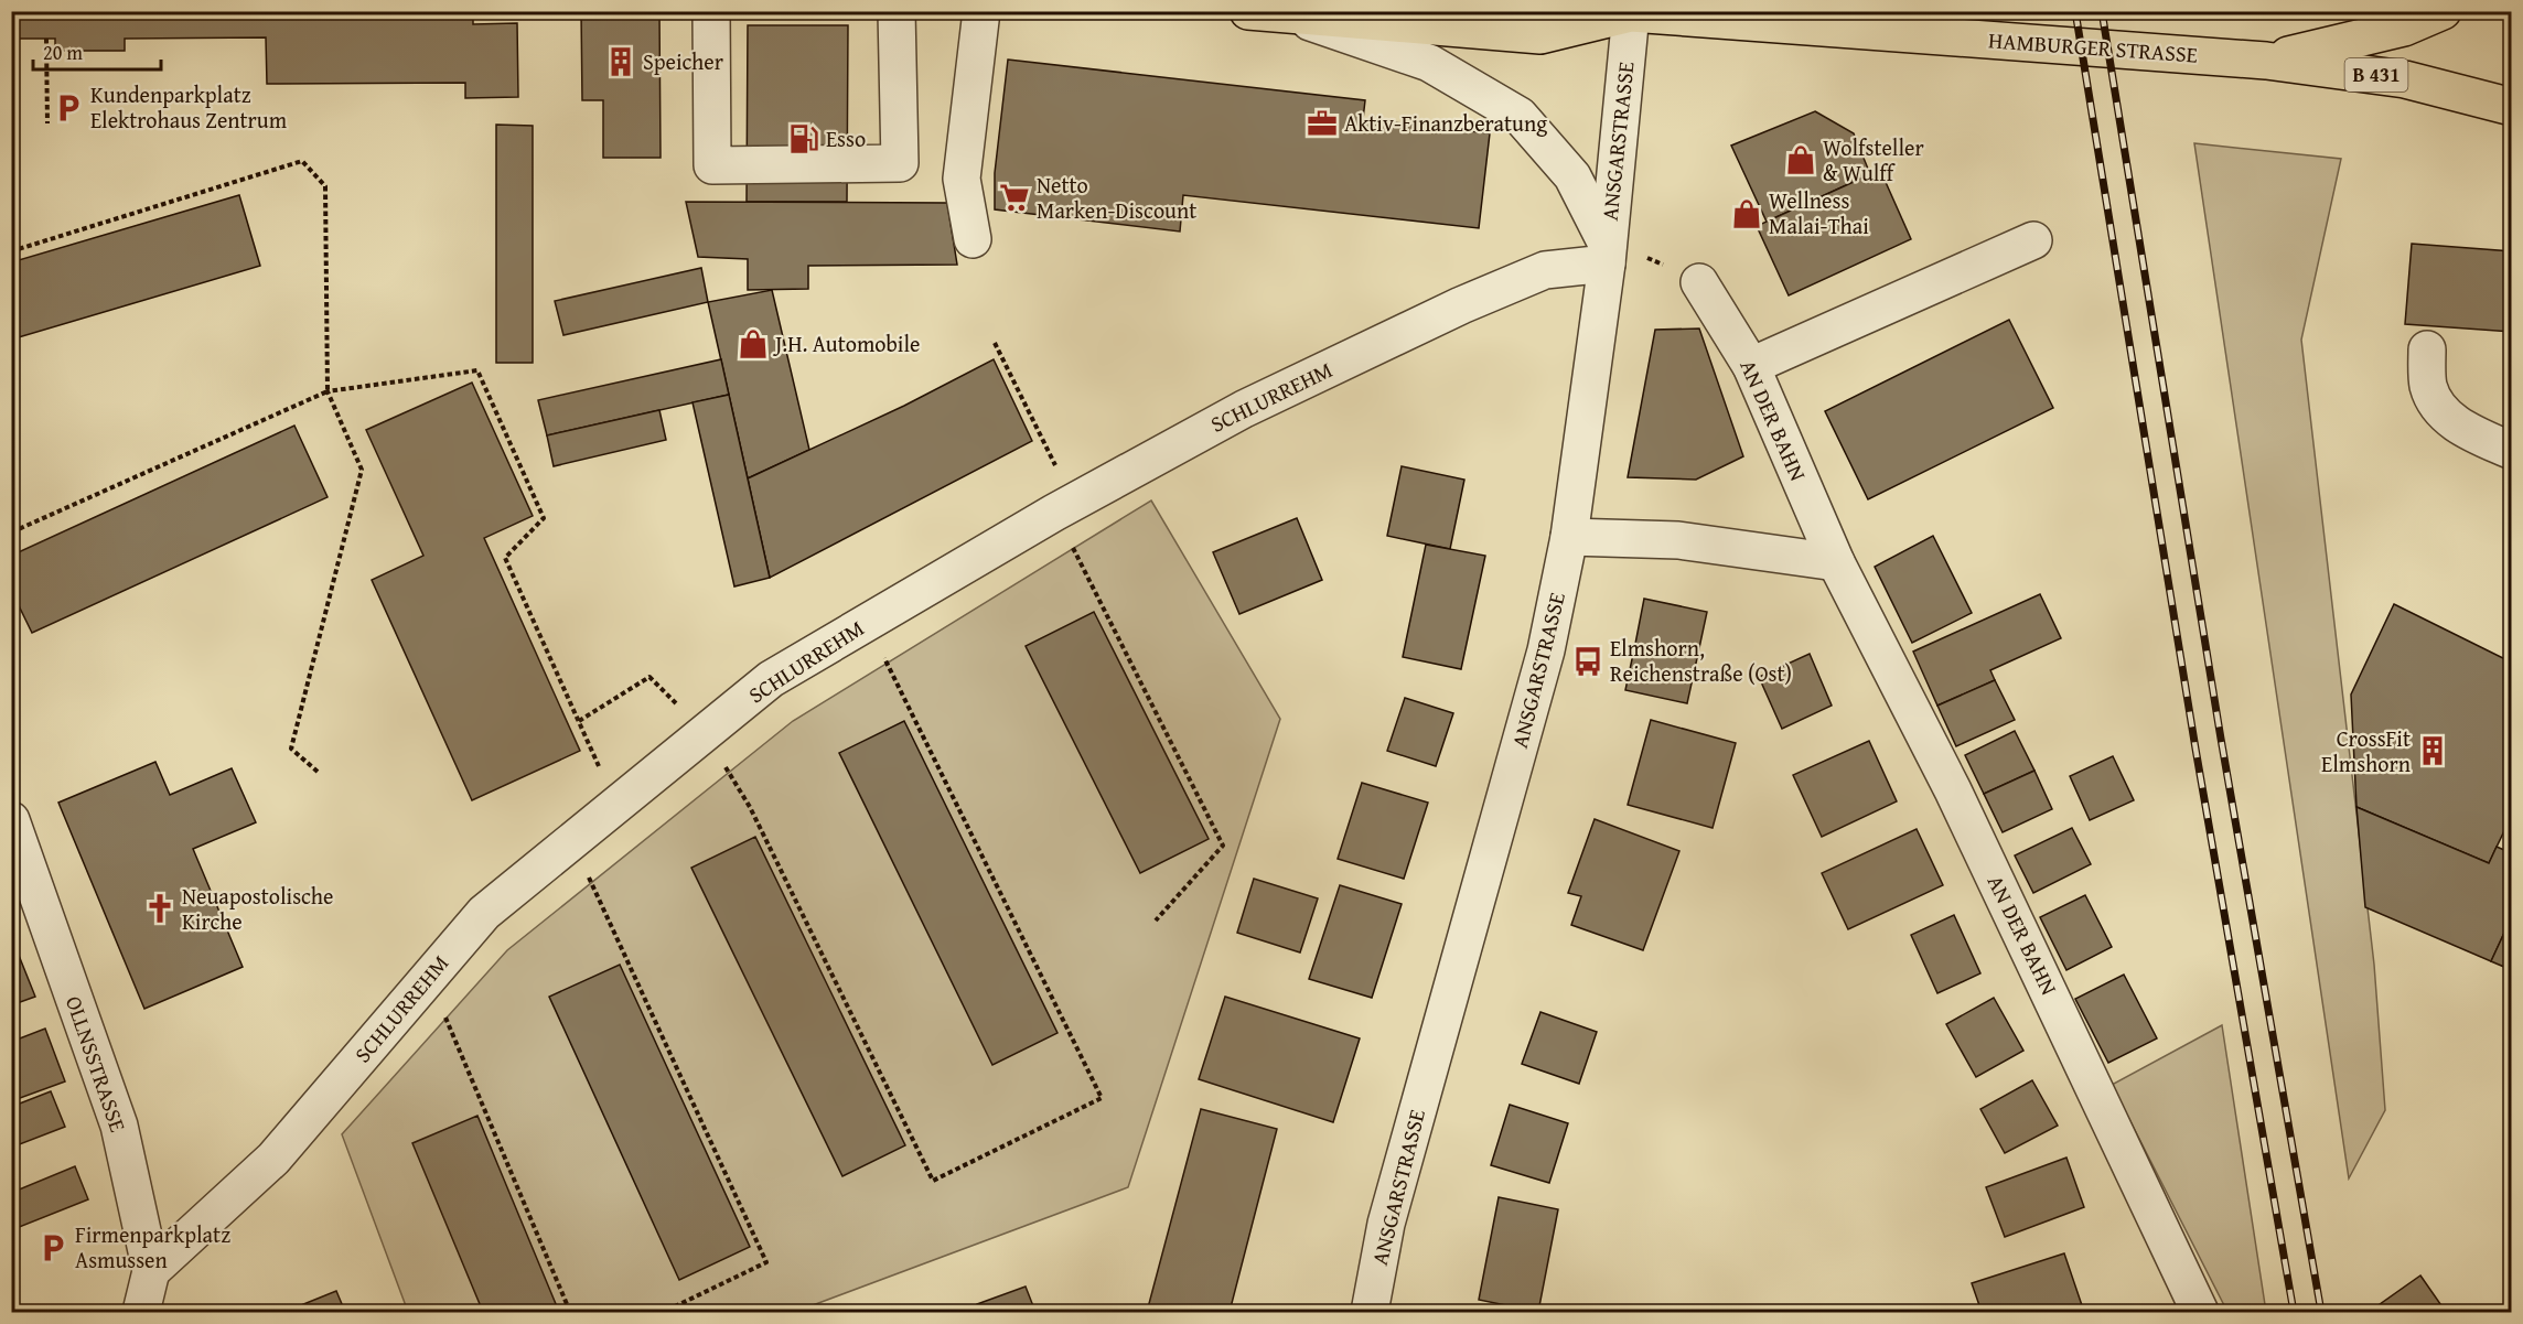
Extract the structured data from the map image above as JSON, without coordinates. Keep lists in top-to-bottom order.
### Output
{
  "streets": {
    "main road": ["HAMBURGER STRASSE", "B 431"],
    "street": [
      "ANSGARSTRASSE",
      "SCHLURREHM",
      "AN DER BAHN",
      "OLLNSSTRASSE"
    ]
  },
  "crossings": [
    ["HAMBURGER STRASSE", "B 431"],
    ["HAMBURGER STRASSE", "ANSGARSTRASSE"],
    ["B 431", "ANSGARSTRASSE"],
    ["ANSGARSTRASSE", "SCHLURREHM"],
    ["SCHLURREHM", "OLLNSSTRASSE"]
  ],
  "places": {
    "building": ["Speicher", "CrossFit Elmshorn"],
    "parking": ["Kundenparkplatz Elektrohaus Zentrum", "Firmenparkplatz Asmussen"],
    "office": ["Aktiv-Finanzberatung"],
    "fuel station": ["Esso"],
    "shop": ["Wolfsteller & Wulff", "Wellness Malai-Thai", "J.H. Automobile"],
    "supermarket": ["Netto Marken-Discount"],
    "bus stop": ["Elmshorn, Reichenstraße (Ost)"],
    "church": ["Neuapostolische Kirche"]
  },
  "scale_bar": "20 m"
}
